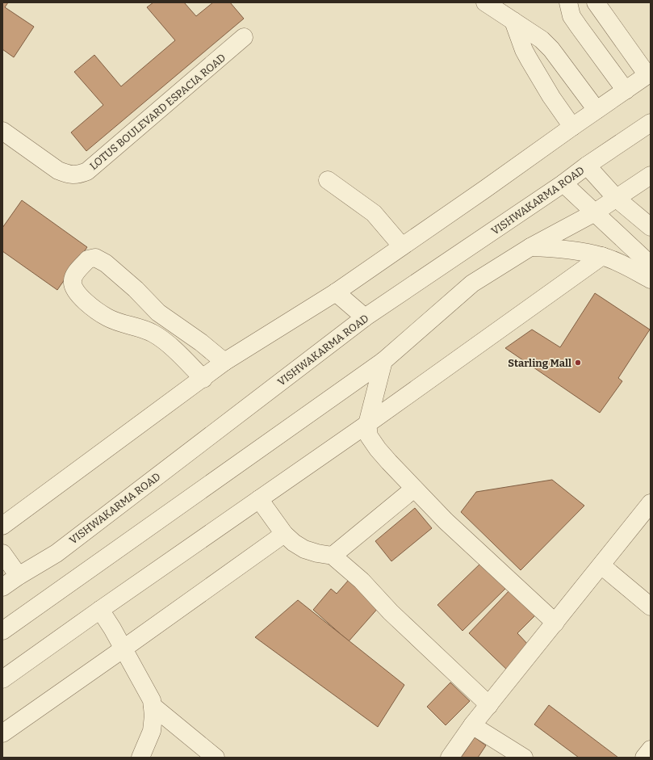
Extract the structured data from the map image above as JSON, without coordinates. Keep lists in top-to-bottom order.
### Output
{
  "streets": {
    "street": ["LOTUS BOULEVARD ESPACIA ROAD", "VISHWAKARMA ROAD"]
  },
  "places": ["Starling Mall"]
}
